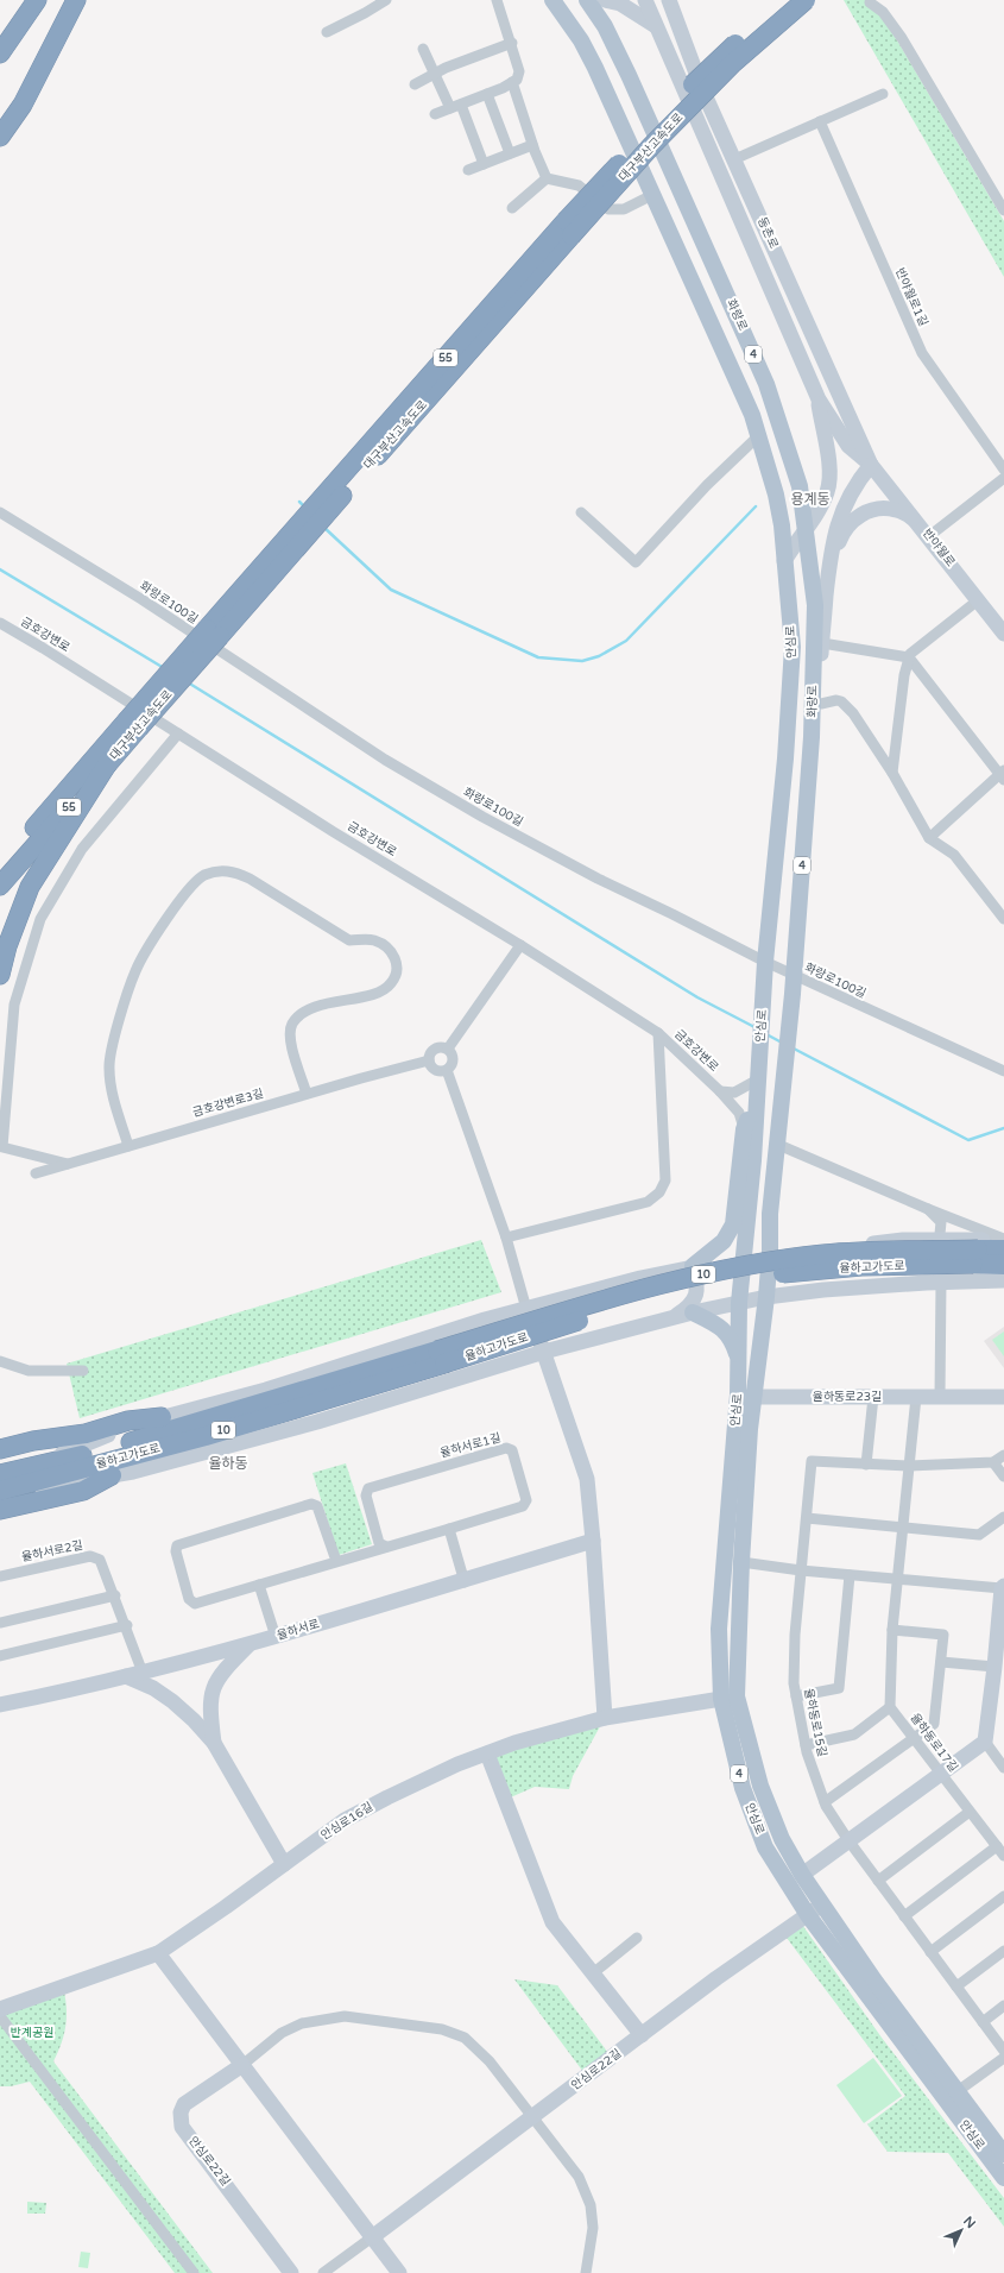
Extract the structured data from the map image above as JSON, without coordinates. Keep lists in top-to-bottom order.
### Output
{
  "streets": {
    "highway": [
      "대구부산고속도로",
      "55",
      "율하고가도로",
      "10"
    ],
    "main road": [
      "동촌로",
      "화랑로",
      "4",
      "반야월로",
      "안심로",
      "율하동로23길",
      "율하서로",
      "안심로16길",
      "안심로22길"
    ],
    "street": [
      "반야월로1길",
      "화랑로100길",
      "금호강변로",
      "금호강변로3길",
      "율하서로1길",
      "율하서로2길",
      "율하동로15길",
      "율하동로17길"
    ]
  },
  "crossings": [
    ["동촌로", "반야월로"],
    ["화랑로", "안심로"],
    ["화랑로100길", "안심로"],
    ["안심로", "율하동로23길"],
    ["안심로", "안심로16길"],
    ["안심로", "안심로22길"],
    ["율하고가도로", "10"],
    ["율하서로2길", "율하서로"]
  ],
  "districts": ["용계동", "율하동"],
  "parks": ["반계공원"],
  "north": "top right"
}
